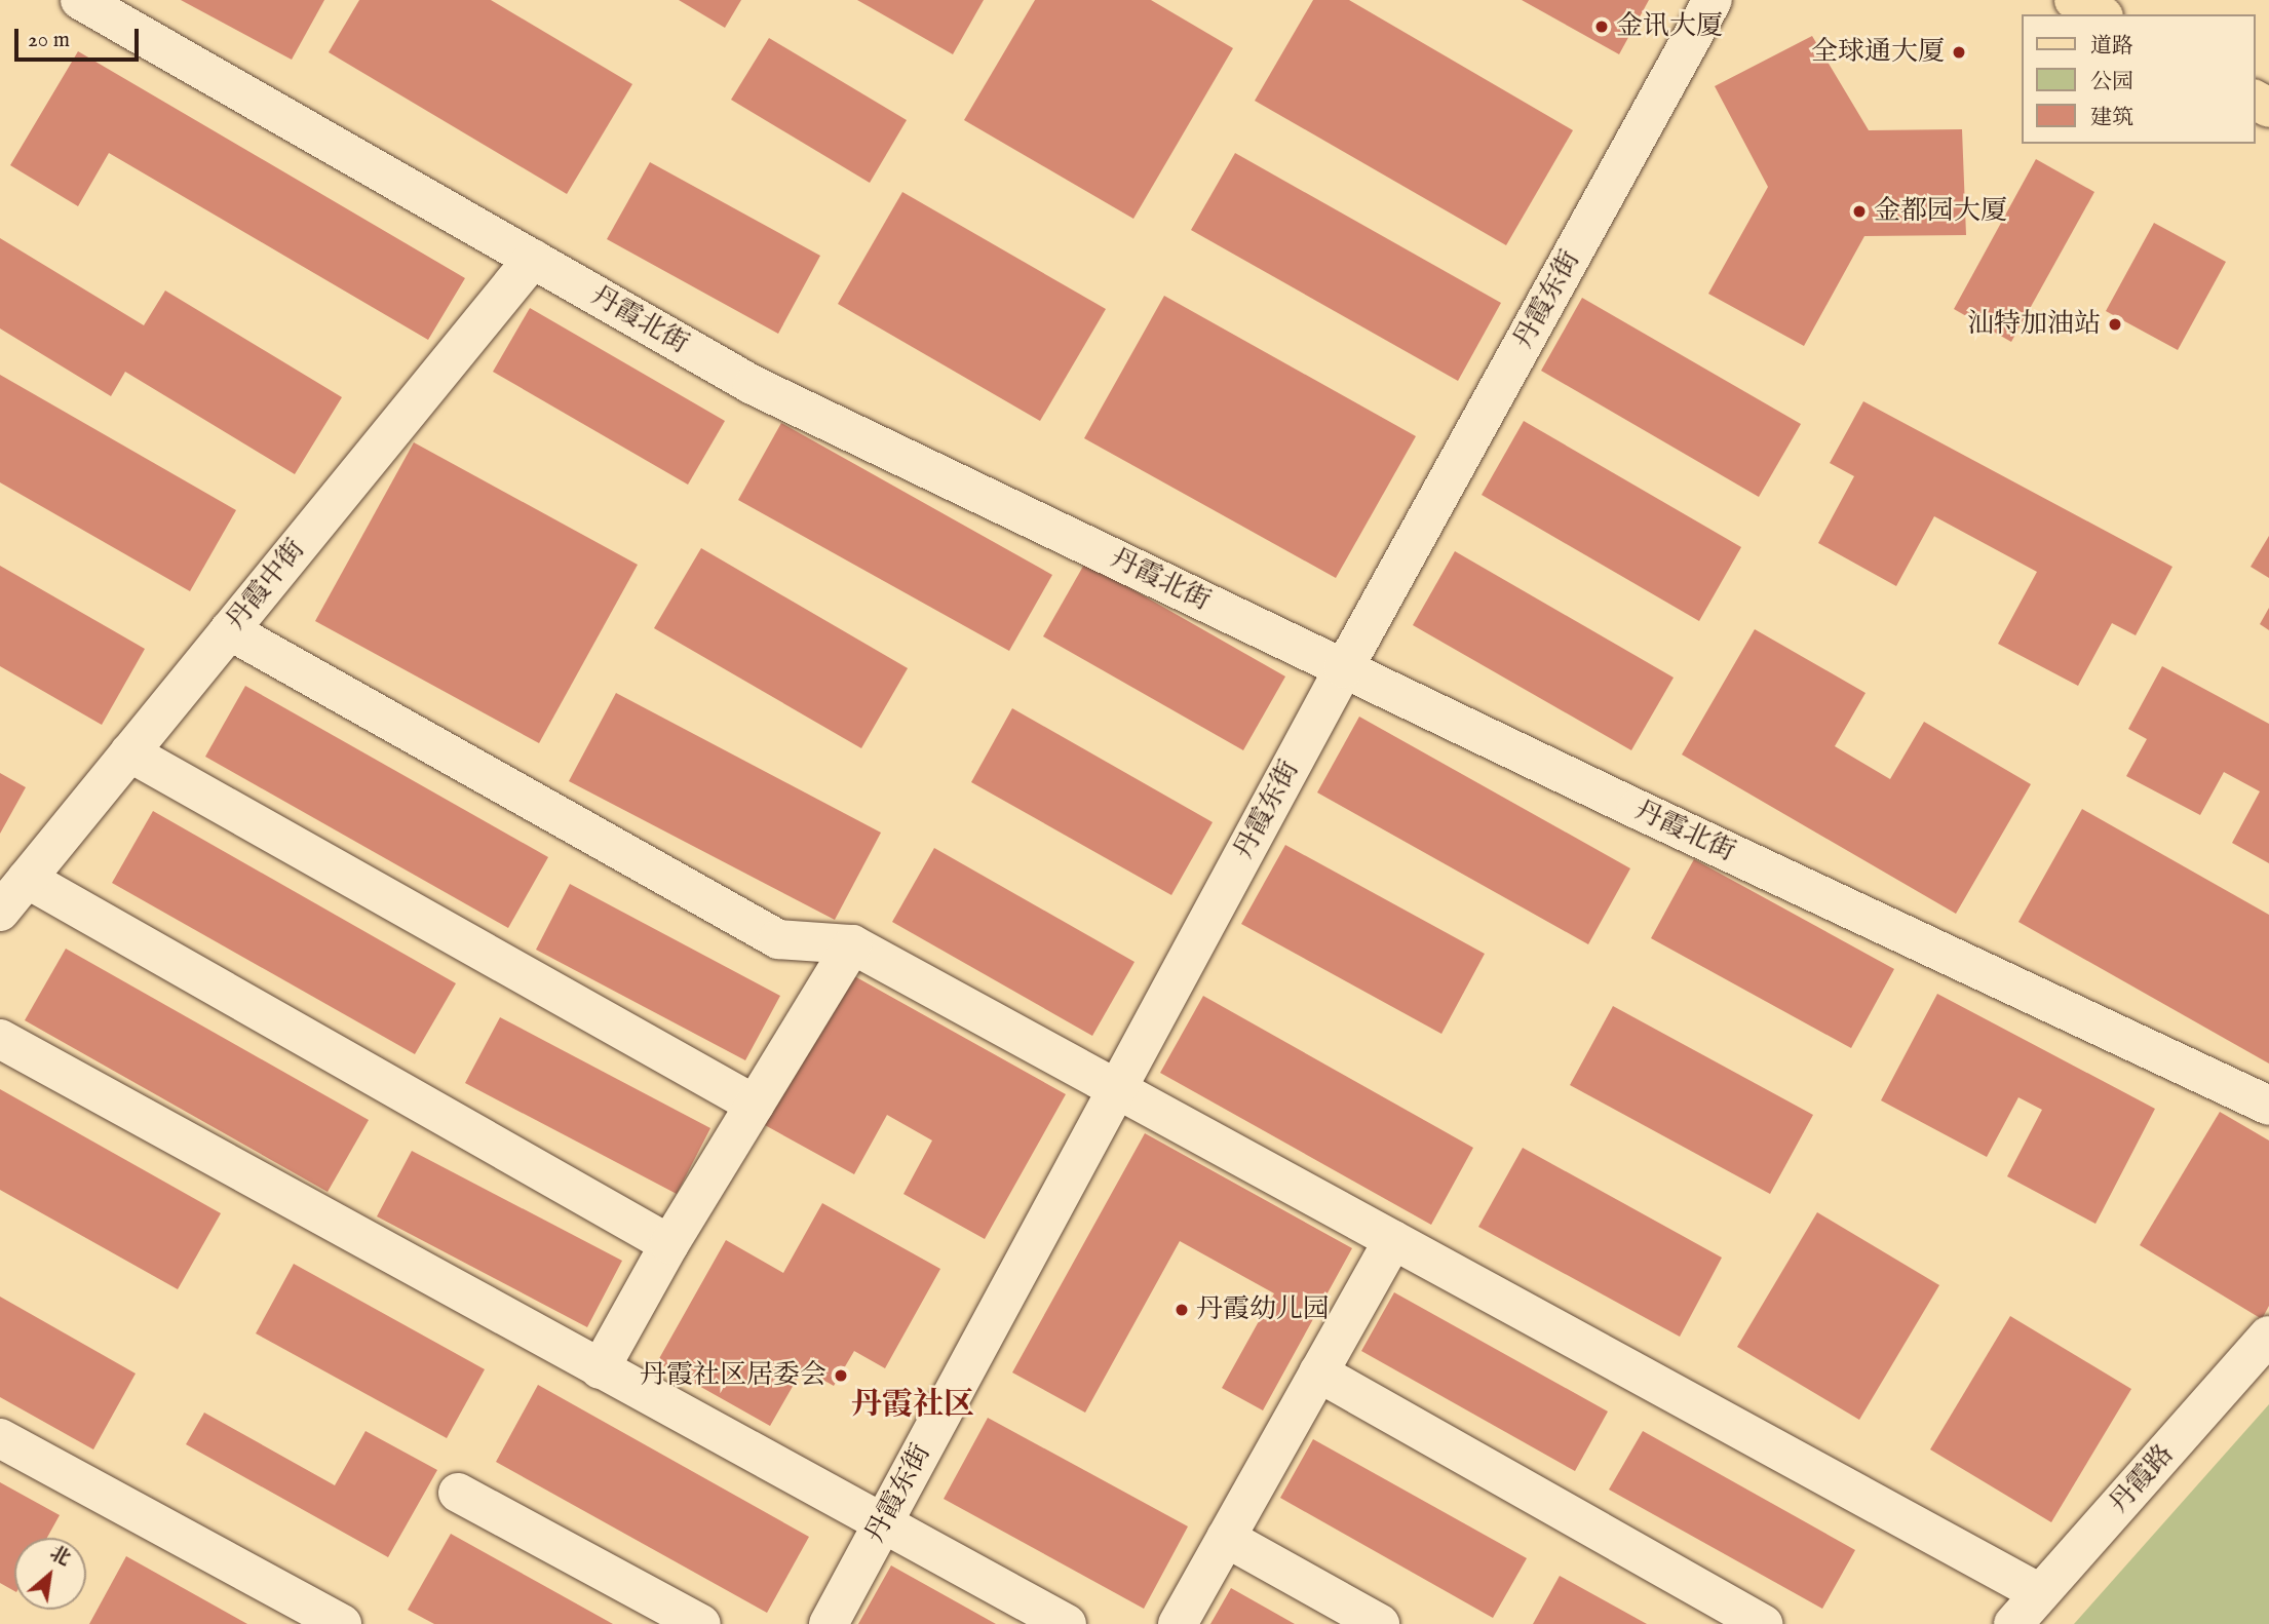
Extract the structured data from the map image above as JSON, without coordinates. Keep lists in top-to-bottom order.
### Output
{
  "streets": {
    "street": [
      "丹霞东街",
      "丹霞北街",
      "丹霞中街",
      "丹霞路"
    ]
  },
  "crossings": [
    ["丹霞东街", "丹霞北街"],
    ["丹霞北街", "丹霞中街"]
  ],
  "districts": ["丹霞社区"],
  "places": [
    "金讯大厦",
    "全球通大厦",
    "金都园大厦",
    "汕特加油站",
    "丹霞幼儿园",
    "丹霞社区居委会"
  ],
  "legend": ["道路", "公园", "建筑"],
  "scale_bar": "20 m",
  "north": "top right"
}
